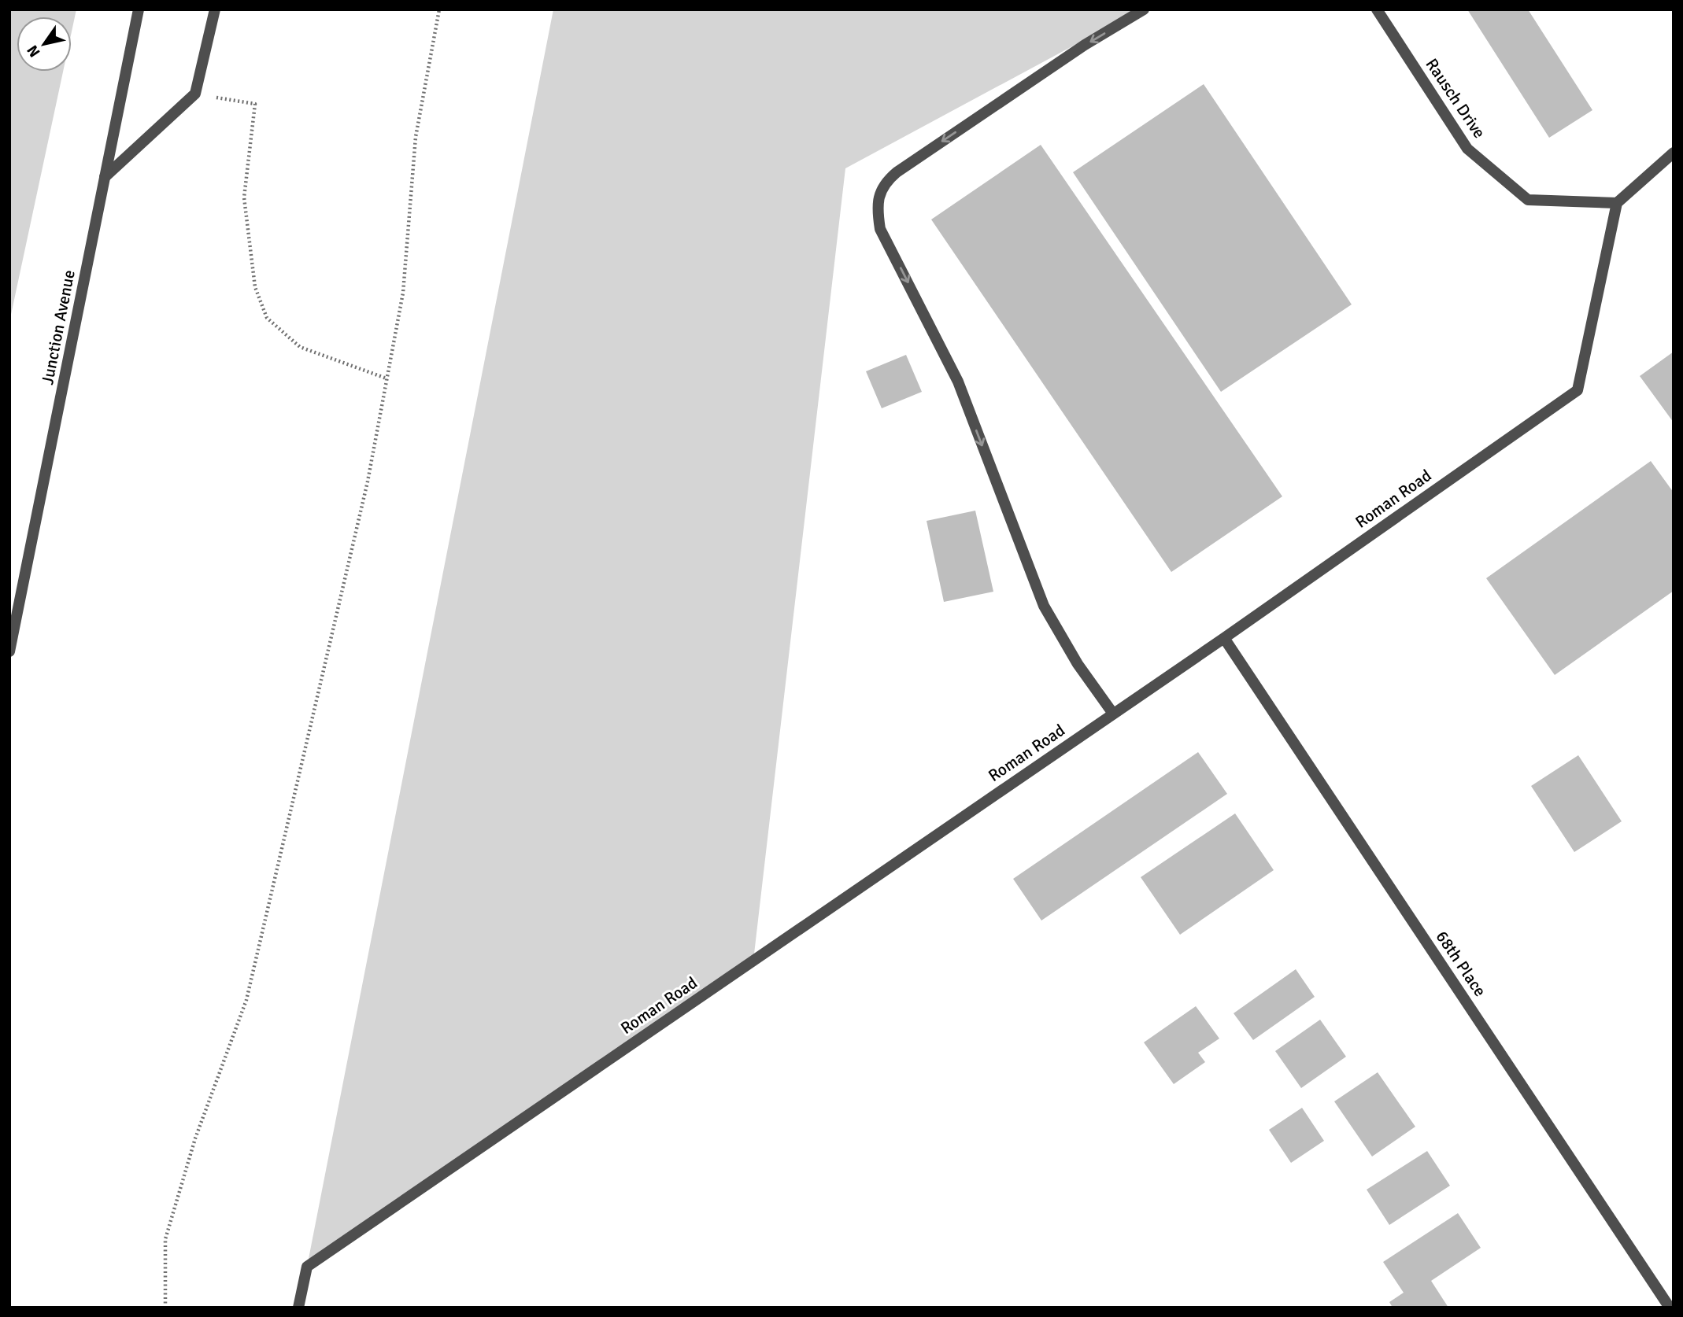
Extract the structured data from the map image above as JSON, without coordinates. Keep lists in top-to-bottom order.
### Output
{
  "streets": {
    "street": [
      "Rausch Drive",
      "Junction Avenue",
      "Roman Road",
      "68th Place"
    ]
  },
  "crossings": [
    ["Rausch Drive", "Roman Road"],
    ["Roman Road", "68th Place"]
  ],
  "north": "bottom left"
}
